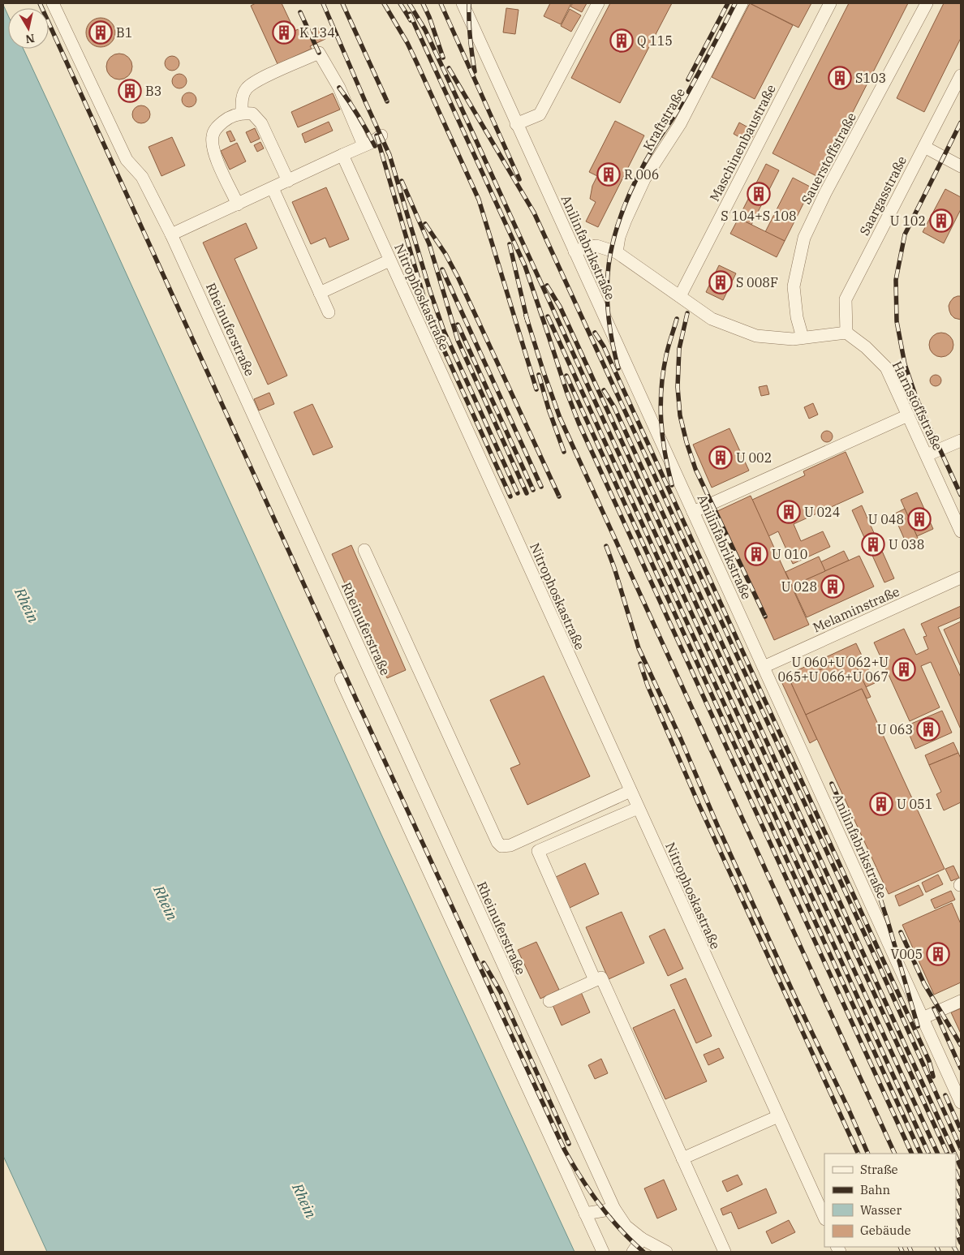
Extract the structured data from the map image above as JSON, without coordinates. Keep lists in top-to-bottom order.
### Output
{
  "streets": {
    "street": [
      "Kraftstraße",
      "Maschinenbaustraße",
      "Sauerstoffstraße",
      "Saargasstraße",
      "Anilinfabrikstraße",
      "Nitrophoskastraße",
      "Rheinuferstraße",
      "Harnstoffstraße",
      "Melaminstraße"
    ]
  },
  "crossings": [
    ["Saargasstraße", "Harnstoffstraße"],
    ["Anilinfabrikstraße", "Melaminstraße"]
  ],
  "water": ["Rhein"],
  "places": {
    "building": [
      "B1",
      "K 134",
      "Q 115",
      "S103",
      "B3",
      "R 006",
      "S 104+S 108",
      "U 102",
      "S 008F",
      "U 002",
      "U 024",
      "U 048",
      "U 038",
      "U 010",
      "U 028",
      "U 060+U 062+U 065+U 066+U 067",
      "U 063",
      "U 051",
      "V005"
    ]
  },
  "legend": [
    "Straße",
    "Bahn",
    "Wasser",
    "Gebäude"
  ],
  "north": "bottom"
}
